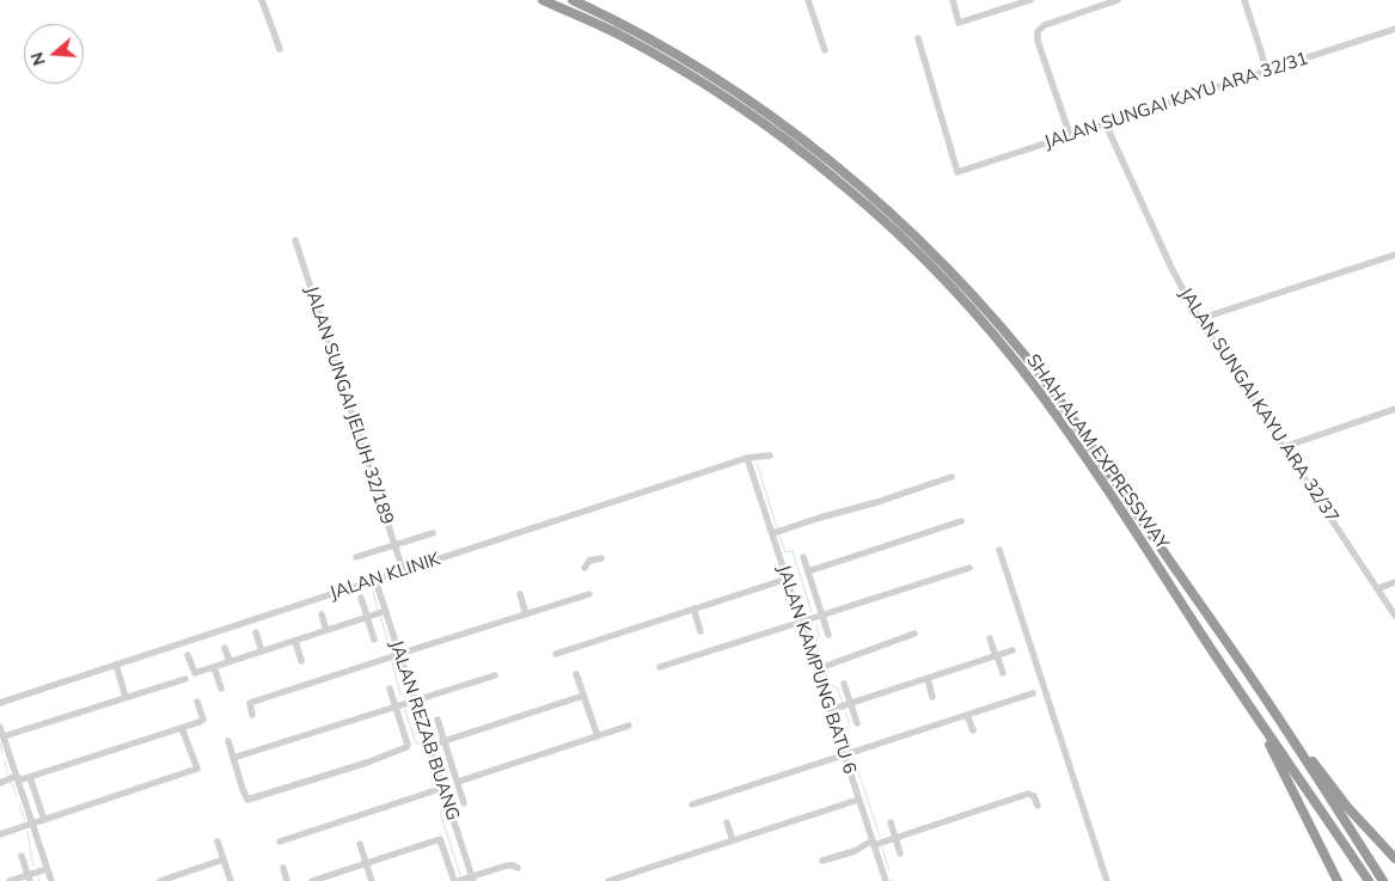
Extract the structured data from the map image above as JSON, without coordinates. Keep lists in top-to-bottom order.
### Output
{
  "streets": {
    "highway": ["SHAH ALAM EXPRESSWAY"],
    "street": [
      "JALAN SUNGAI KAYU ARA 32/31",
      "JALAN SUNGAI JELUH 32/189",
      "JALAN SUNGAI KAYU ARA 32/37",
      "JALAN KLINIK",
      "JALAN KAMPUNG BATU 6",
      "JALAN REZAB BUANG"
    ]
  },
  "crossings": [
    ["JALAN SUNGAI KAYU ARA 32/31", "JALAN SUNGAI KAYU ARA 32/37"],
    ["JALAN SUNGAI JELUH 32/189", "JALAN KLINIK"],
    ["JALAN KLINIK", "JALAN KAMPUNG BATU 6"],
    ["JALAN KLINIK", "JALAN REZAB BUANG"]
  ],
  "north": "left"
}
